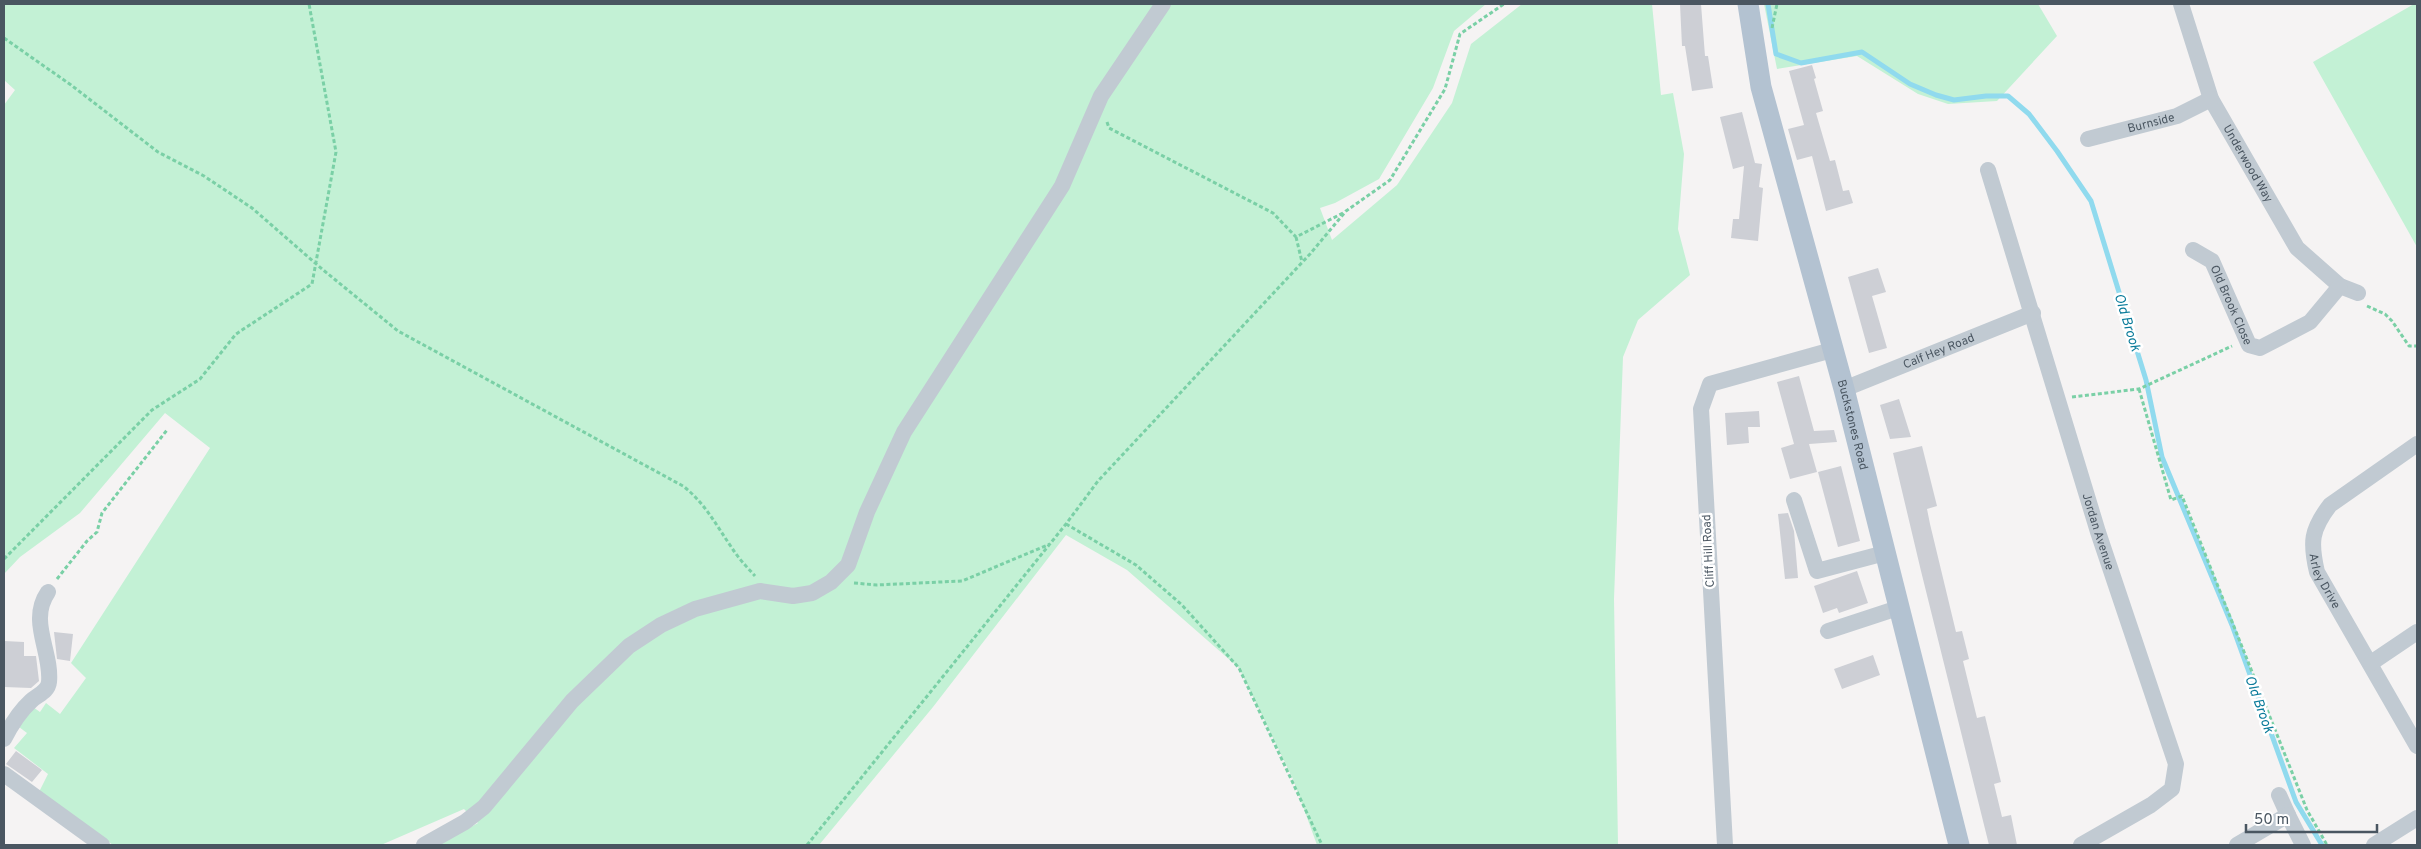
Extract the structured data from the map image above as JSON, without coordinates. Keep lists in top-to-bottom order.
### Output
{
  "streets": {
    "main road": ["Buckstones Road"],
    "street": [
      "Burnside",
      "Underwood Way",
      "Old Brook Close",
      "Calf Hey Road",
      "Jordan Avenue",
      "Cliff Hill Road",
      "Arley Drive"
    ]
  },
  "crossings": [
    ["Burnside", "Underwood Way"],
    ["Underwood Way", "Old Brook Close"],
    ["Calf Hey Road", "Buckstones Road"],
    ["Calf Hey Road", "Jordan Avenue"],
    ["Buckstones Road", "Cliff Hill Road"]
  ],
  "water": ["Old Brook"],
  "scale_bar": "50 m"
}
